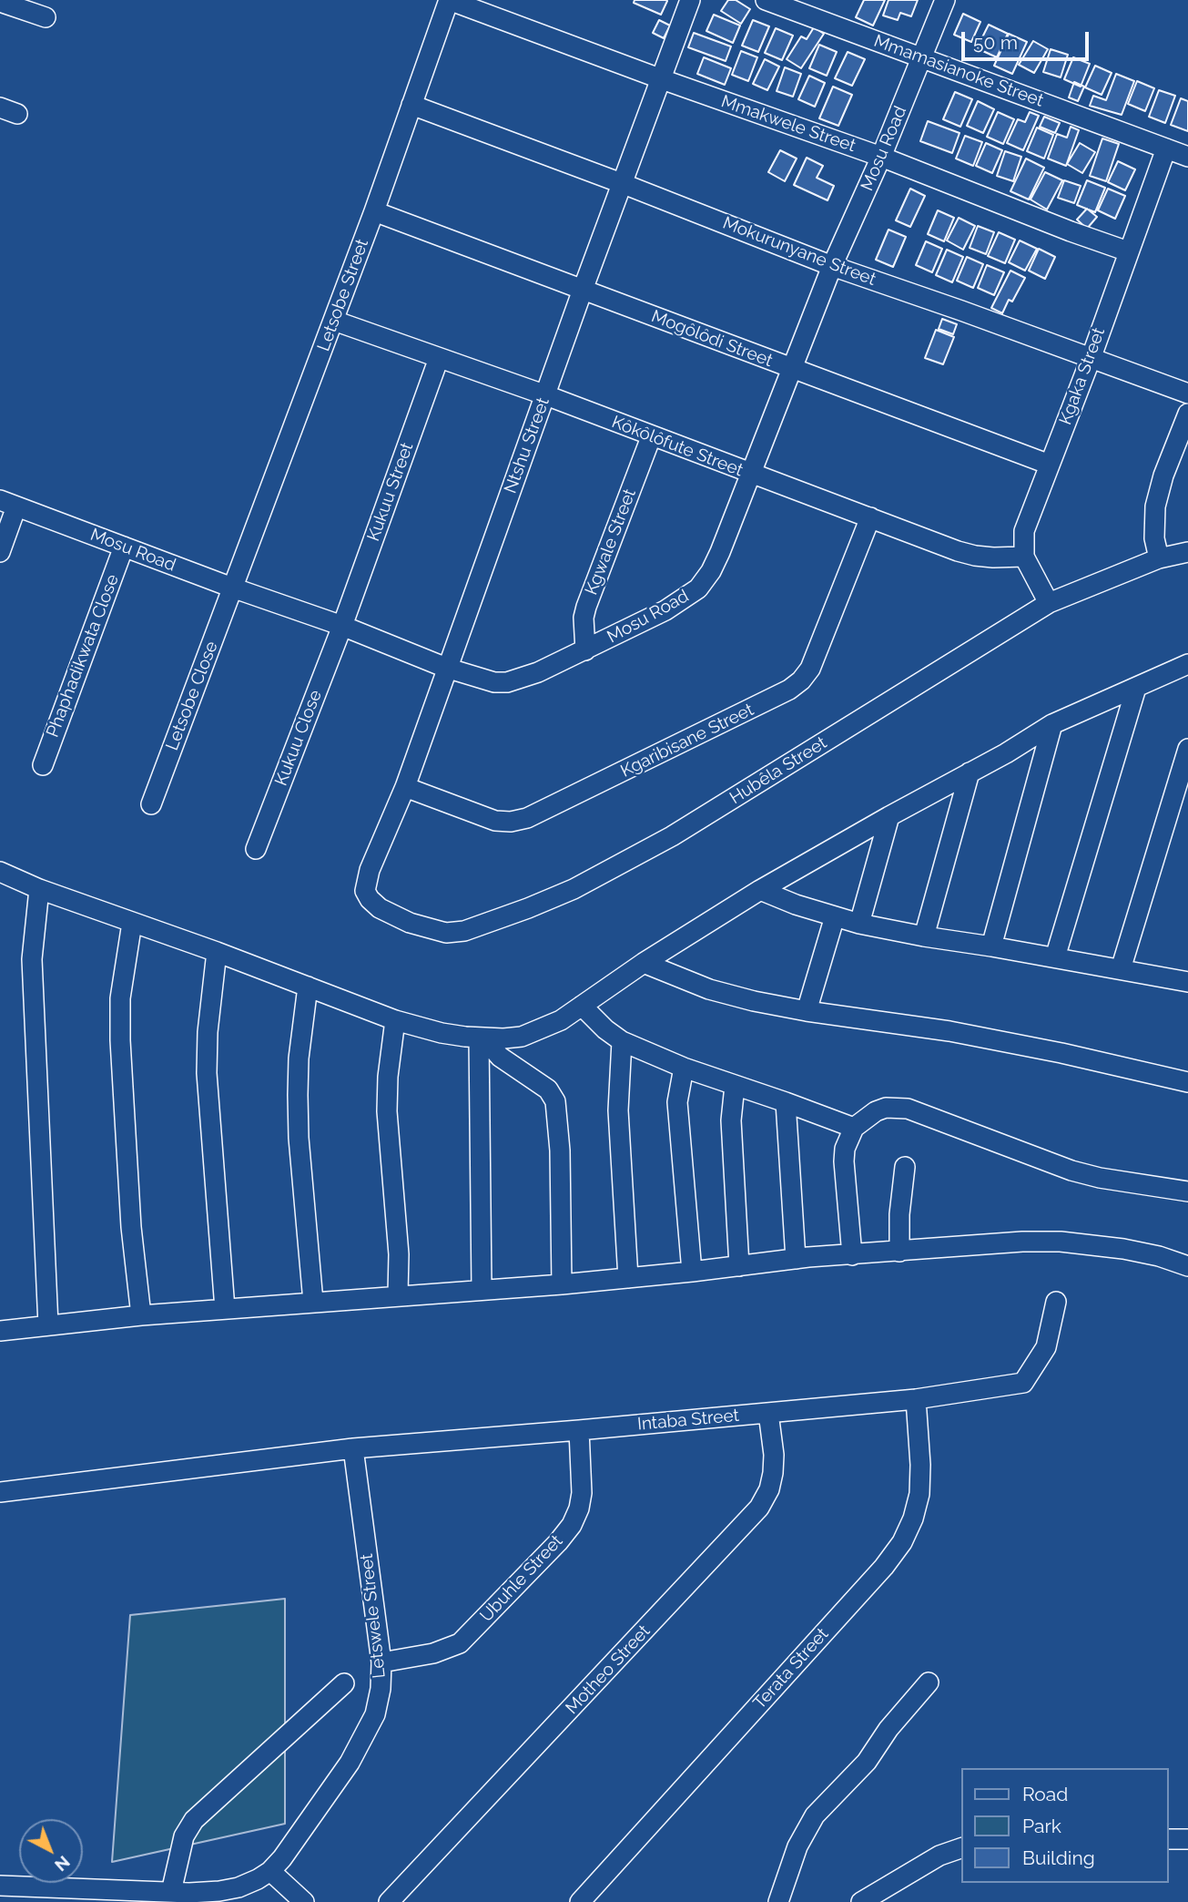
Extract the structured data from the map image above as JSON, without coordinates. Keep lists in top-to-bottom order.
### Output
{
  "streets": {
    "street": [
      "Mmamasianoke Street",
      "Mmakwele Street",
      "Mosu Road",
      "Mokurunyane Street",
      "Letsobe Street",
      "Mogôlôdi Street",
      "Kgaka Street",
      "Ntshu Street",
      "Kôkôlôfute Street",
      "Kukuu Street",
      "Kgwale Street",
      "Phaphadikwata Close",
      "Letsobe Close",
      "Kukuu Close",
      "Kgaribisane Street",
      "Hubêla Street",
      "Intaba Street",
      "Ubuhle Street",
      "Letswele Street",
      "Terata Street",
      "Motheo Street"
    ]
  },
  "crossings": [
    ["Mmamasianoke Street", "Mosu Road"],
    ["Mmamasianoke Street", "Kgaka Street"],
    ["Mmakwele Street", "Mosu Road"],
    ["Mmakwele Street", "Letsobe Street"],
    ["Mmakwele Street", "Kgaka Street"],
    ["Mmakwele Street", "Ntshu Street"],
    ["Mosu Road", "Mokurunyane Street"],
    ["Mosu Road", "Letsobe Street"],
    ["Mosu Road", "Mogôlôdi Street"],
    ["Mosu Road", "Ntshu Street"],
    ["Mosu Road", "Kôkôlôfute Street"],
    ["Mosu Road", "Kukuu Street"],
    ["Mosu Road", "Kgwale Street"],
    ["Mosu Road", "Phaphadikwata Close"],
    ["Mosu Road", "Letsobe Close"],
    ["Mosu Road", "Kukuu Close"],
    ["Mokurunyane Street", "Letsobe Street"],
    ["Mokurunyane Street", "Kgaka Street"],
    ["Mokurunyane Street", "Ntshu Street"],
    ["Letsobe Street", "Mogôlôdi Street"],
    ["Letsobe Street", "Kôkôlôfute Street"],
    ["Letsobe Street", "Letsobe Close"],
    ["Mogôlôdi Street", "Kgaka Street"],
    ["Mogôlôdi Street", "Ntshu Street"],
    ["Kgaka Street", "Kôkôlôfute Street"],
    ["Ntshu Street", "Kôkôlôfute Street"],
    ["Ntshu Street", "Kgaribisane Street"],
    ["Ntshu Street", "Hubêla Street"],
    ["Kôkôlôfute Street", "Kukuu Street"],
    ["Kôkôlôfute Street", "Kgwale Street"],
    ["Kôkôlôfute Street", "Kgaribisane Street"],
    ["Kukuu Street", "Kukuu Close"],
    ["Intaba Street", "Ubuhle Street"],
    ["Intaba Street", "Letswele Street"],
    ["Intaba Street", "Terata Street"],
    ["Intaba Street", "Motheo Street"],
    ["Ubuhle Street", "Letswele Street"]
  ],
  "legend": ["Road", "Park", "Building"],
  "scale_bar": "50 m",
  "north": "bottom right"
}
